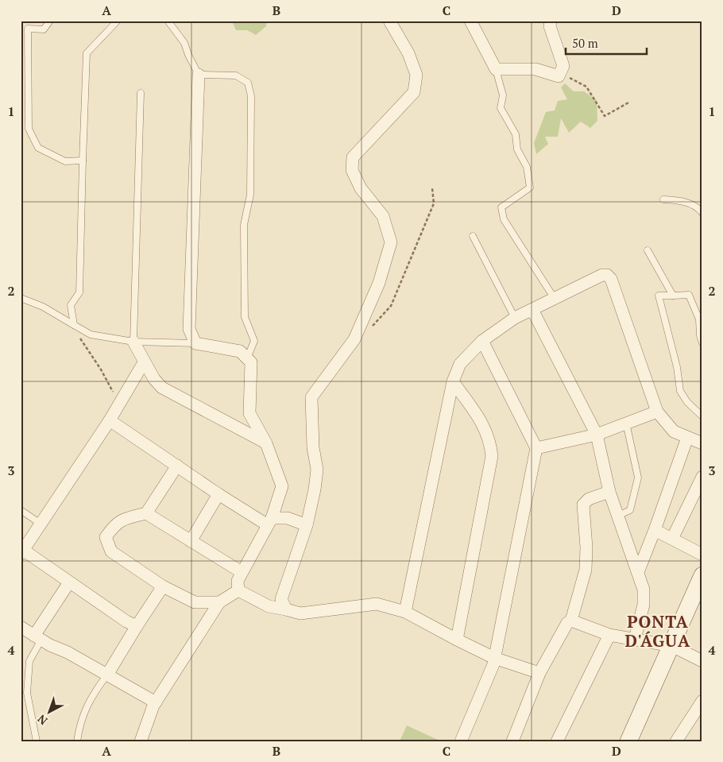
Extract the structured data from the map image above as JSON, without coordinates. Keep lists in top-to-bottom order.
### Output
{
  "districts": ["PONTA D'ÁGUA"],
  "scale_bar": "50 m",
  "north": "bottom left",
  "grid": {
    "columns": [
      "A",
      "B",
      "C",
      "D"
    ],
    "rows": [
      "1",
      "2",
      "3",
      "4"
    ]
  }
}
